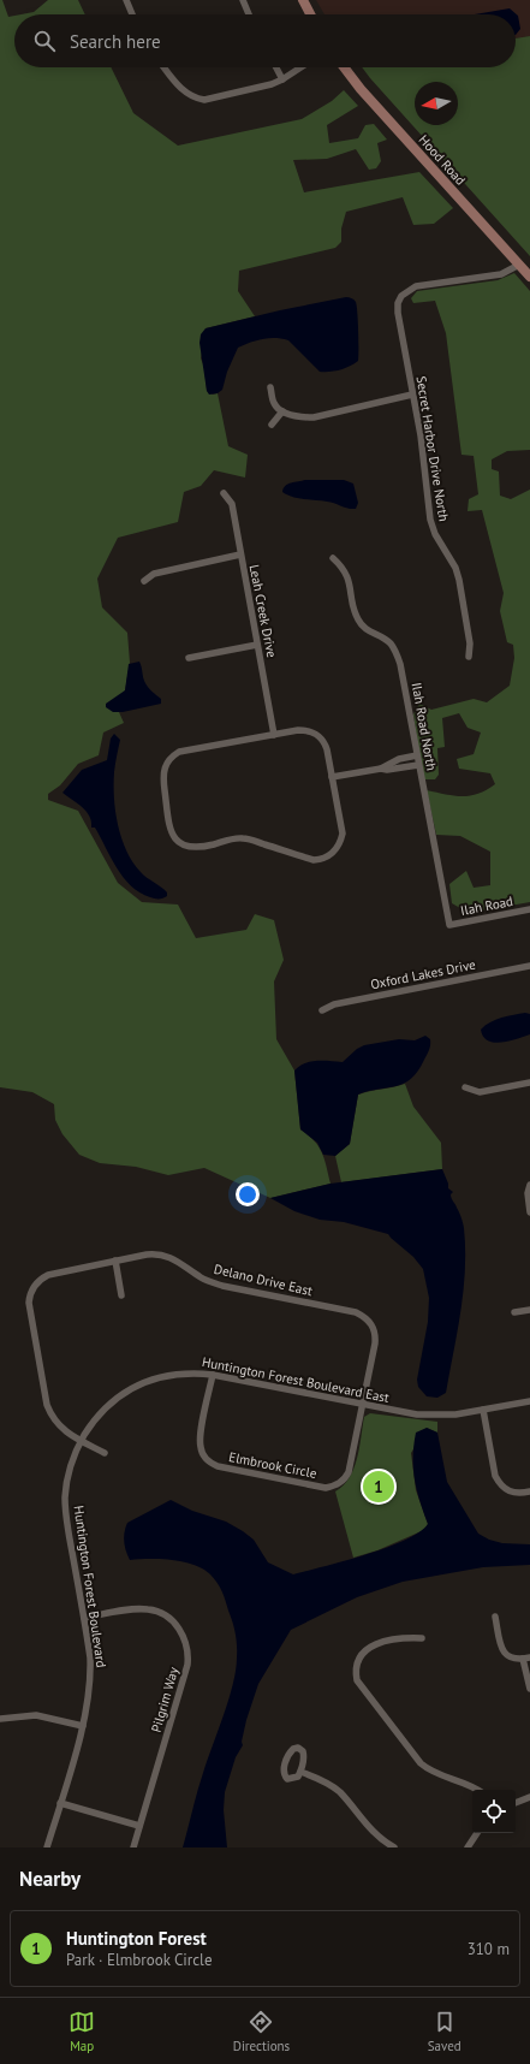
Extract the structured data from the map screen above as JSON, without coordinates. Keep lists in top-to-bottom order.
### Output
{
  "streets": {
    "street": [
      "Hood Road",
      "Secret Harbor Drive North",
      "Leah Creek Drive",
      "Ilah Road North",
      "Ilah Road",
      "Oxford Lakes Drive",
      "Delano Drive East",
      "Huntington Forest Boulevard East",
      "Elmbrook Circle",
      "Huntington Forest Boulevard",
      "Pilgrim Way"
    ]
  },
  "crossings": [
    ["Hood Road", "Secret Harbor Drive North"],
    ["Ilah Road North", "Ilah Road"],
    ["Delano Drive East", "Huntington Forest Boulevard East"],
    ["Delano Drive East", "Elmbrook Circle"],
    ["Delano Drive East", "Huntington Forest Boulevard"],
    ["Huntington Forest Boulevard East", "Elmbrook Circle"],
    ["Huntington Forest Boulevard East", "Huntington Forest Boulevard"],
    ["Huntington Forest Boulevard", "Pilgrim Way"]
  ],
  "north": "left",
  "page": {
    "search": "Search here",
    "pins": "1",
    "heading": "Nearby",
    "list": [
      {
        "mark": "1",
        "name": "Huntington Forest",
        "note": "Park · Elmbrook Circle",
        "value": "310 m"
      }
    ],
    "nav": ["Map", "Directions", "Saved"]
  }
}
